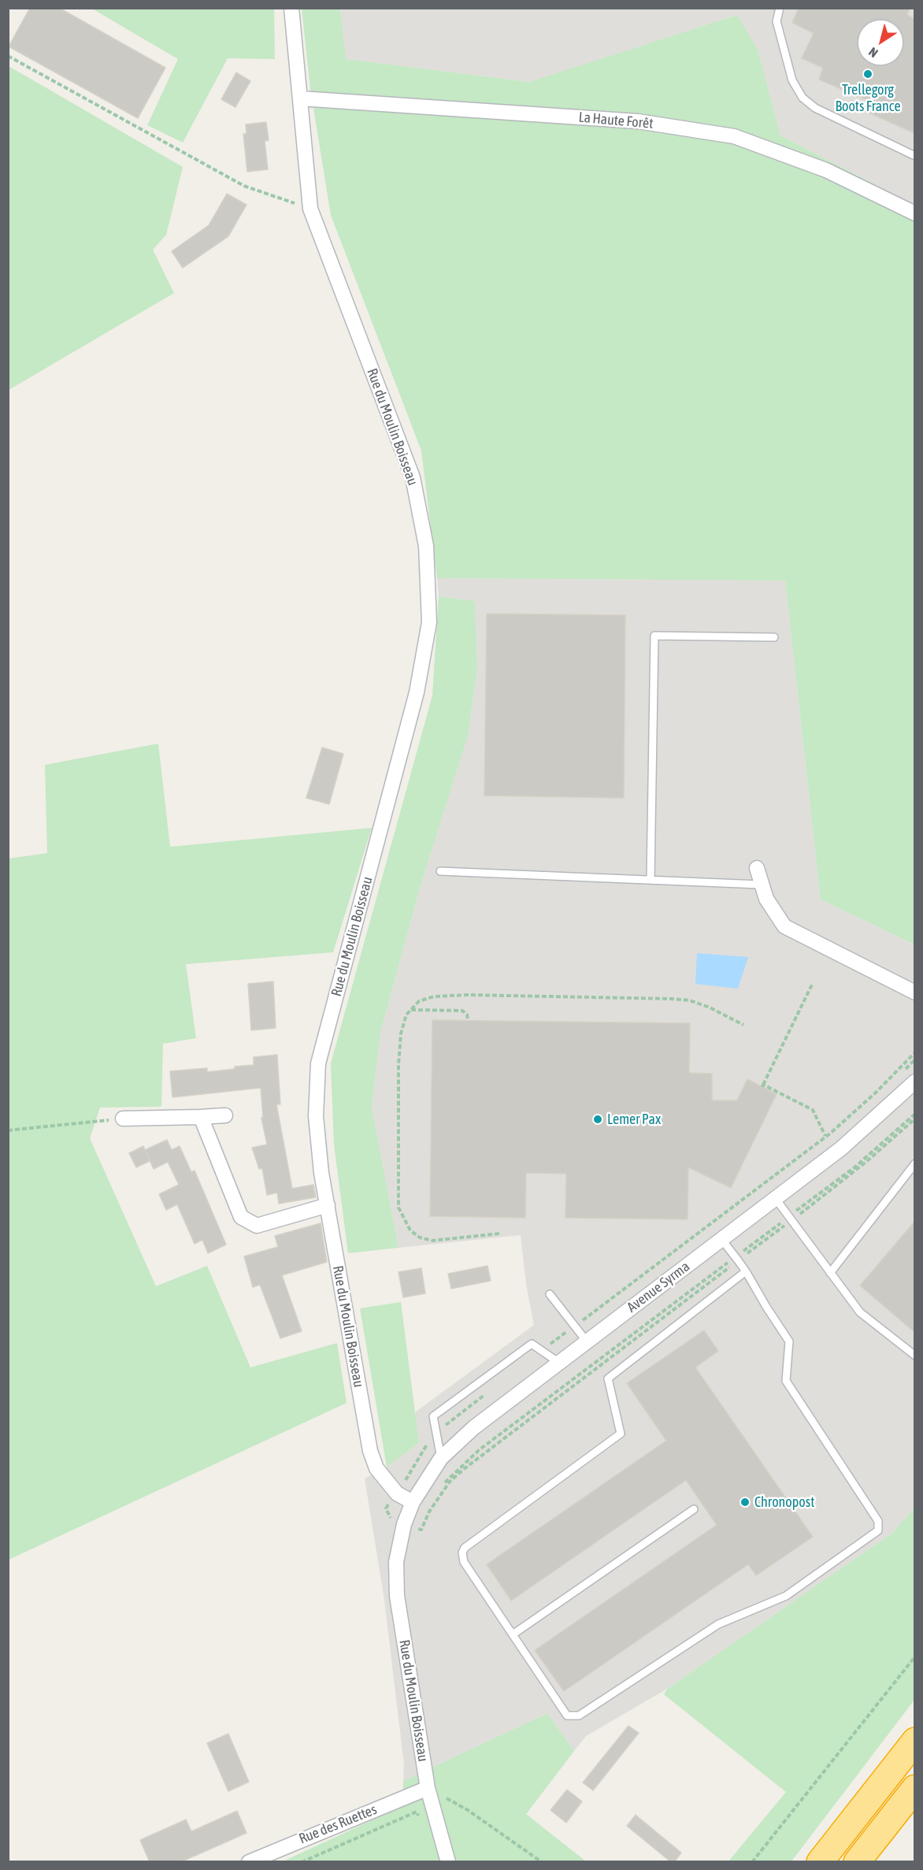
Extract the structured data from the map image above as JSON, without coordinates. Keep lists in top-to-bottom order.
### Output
{
  "streets": {
    "street": [
      "La Haute Forêt",
      "Rue du Moulin Boisseau",
      "Avenue Syrma",
      "Rue des Ruettes"
    ]
  },
  "crossings": [
    ["La Haute Forêt", "Rue du Moulin Boisseau"],
    ["Rue du Moulin Boisseau", "Avenue Syrma"],
    ["Rue du Moulin Boisseau", "Rue des Ruettes"]
  ],
  "places": ["Trellegorg Boots France", "Lemer Pax", "Chronopost"],
  "north": "bottom left"
}
